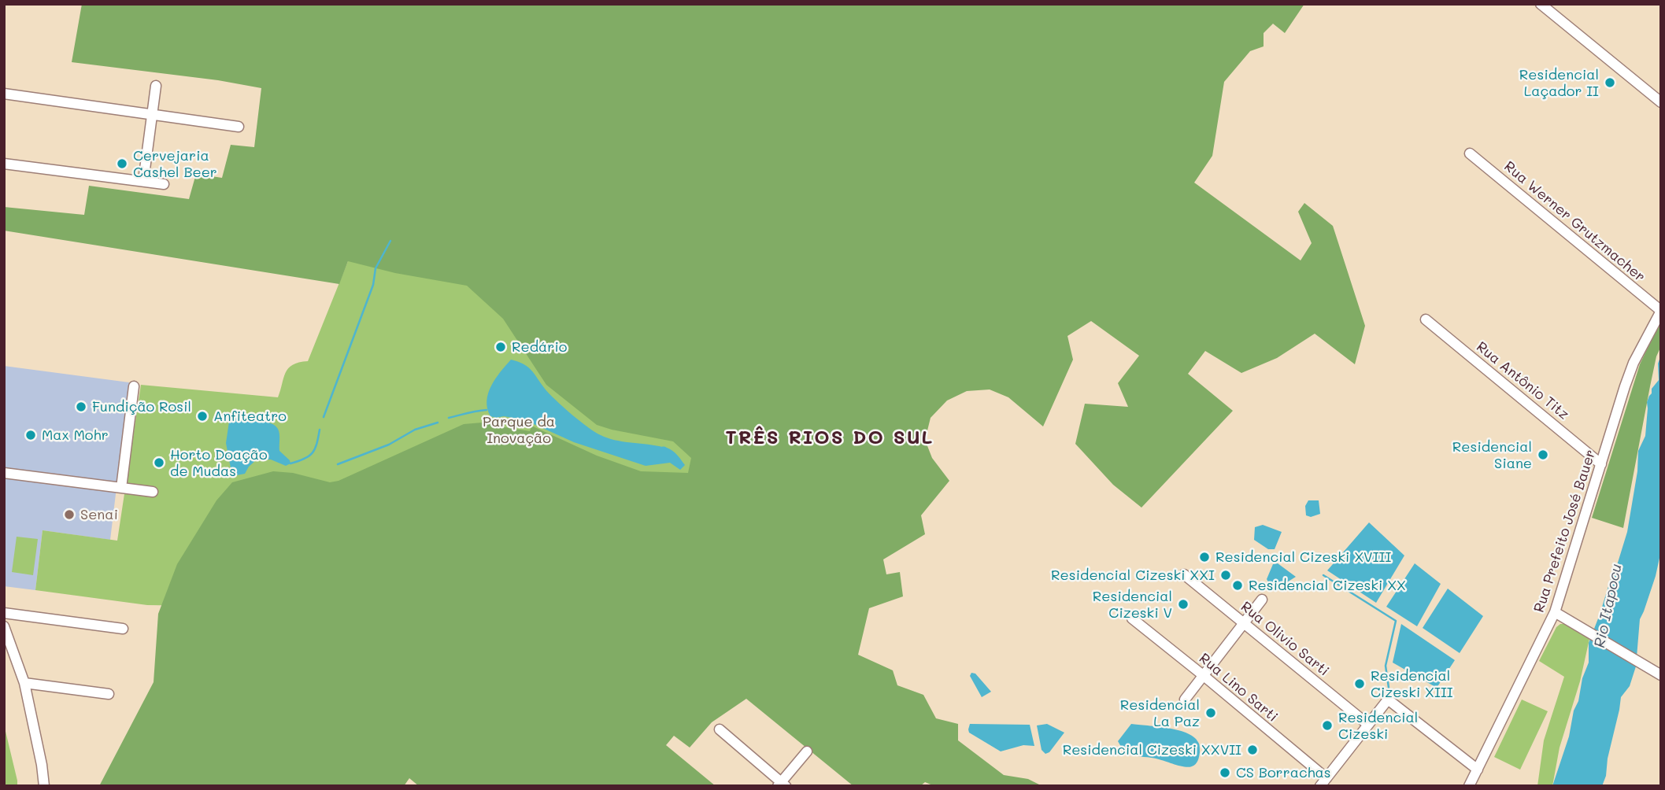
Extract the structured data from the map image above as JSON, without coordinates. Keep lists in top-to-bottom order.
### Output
{
  "streets": {
    "street": [
      "Rua Werner Grutzmacher",
      "Rua Antônio Titz",
      "Rua Prefeito José Bauer",
      "Rua Olivio Sarti",
      "Rua Lino Sarti"
    ]
  },
  "crossings": [
    ["Rua Werner Grutzmacher", "Rua Prefeito José Bauer"],
    ["Rua Antônio Titz", "Rua Prefeito José Bauer"]
  ],
  "districts": ["TRÊS RIOS DO SUL"],
  "water": ["Rio Itapocu"],
  "parks": ["Parque da Inovação"],
  "places": [
    "Residencial Laçador II",
    "Cervejaria Cashel Beer",
    "Redário",
    "Fundição Rosil",
    "Anfiteatro",
    "Max Mohr",
    "Residencial Siane",
    "Horto Doação de Mudas",
    "Senai",
    "Residencial Cizeski XVIII",
    "Residencial Cizeski XXI",
    "Residencial Cizeski XX",
    "Residencial Cizeski V",
    "Residencial Cizeski XIII",
    "Residencial La Paz",
    "Residencial Cizeski",
    "Residencial Cizeski XXVII",
    "CS Borrachas"
  ]
}
